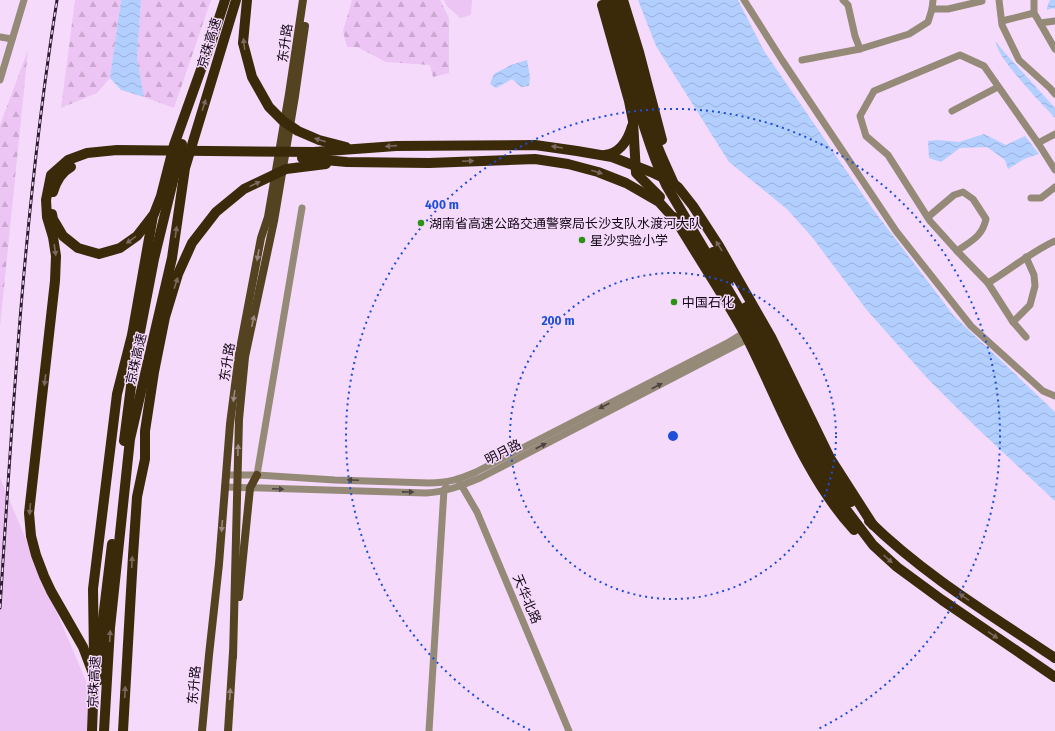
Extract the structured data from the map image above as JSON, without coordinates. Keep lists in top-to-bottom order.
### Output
{
  "streets": {
    "highway": ["京珠高速"],
    "main road": ["东升路"],
    "street": ["明月路", "天华北路"]
  },
  "crossings": [
    ["东升路", "明月路"],
    ["明月路", "天华北路"]
  ],
  "places": ["湖南省高速公路交通警察局长沙支队水渡河大队", "星沙实验小学", "中国石化"],
  "rings": ["400 m", "200 m"]
}
